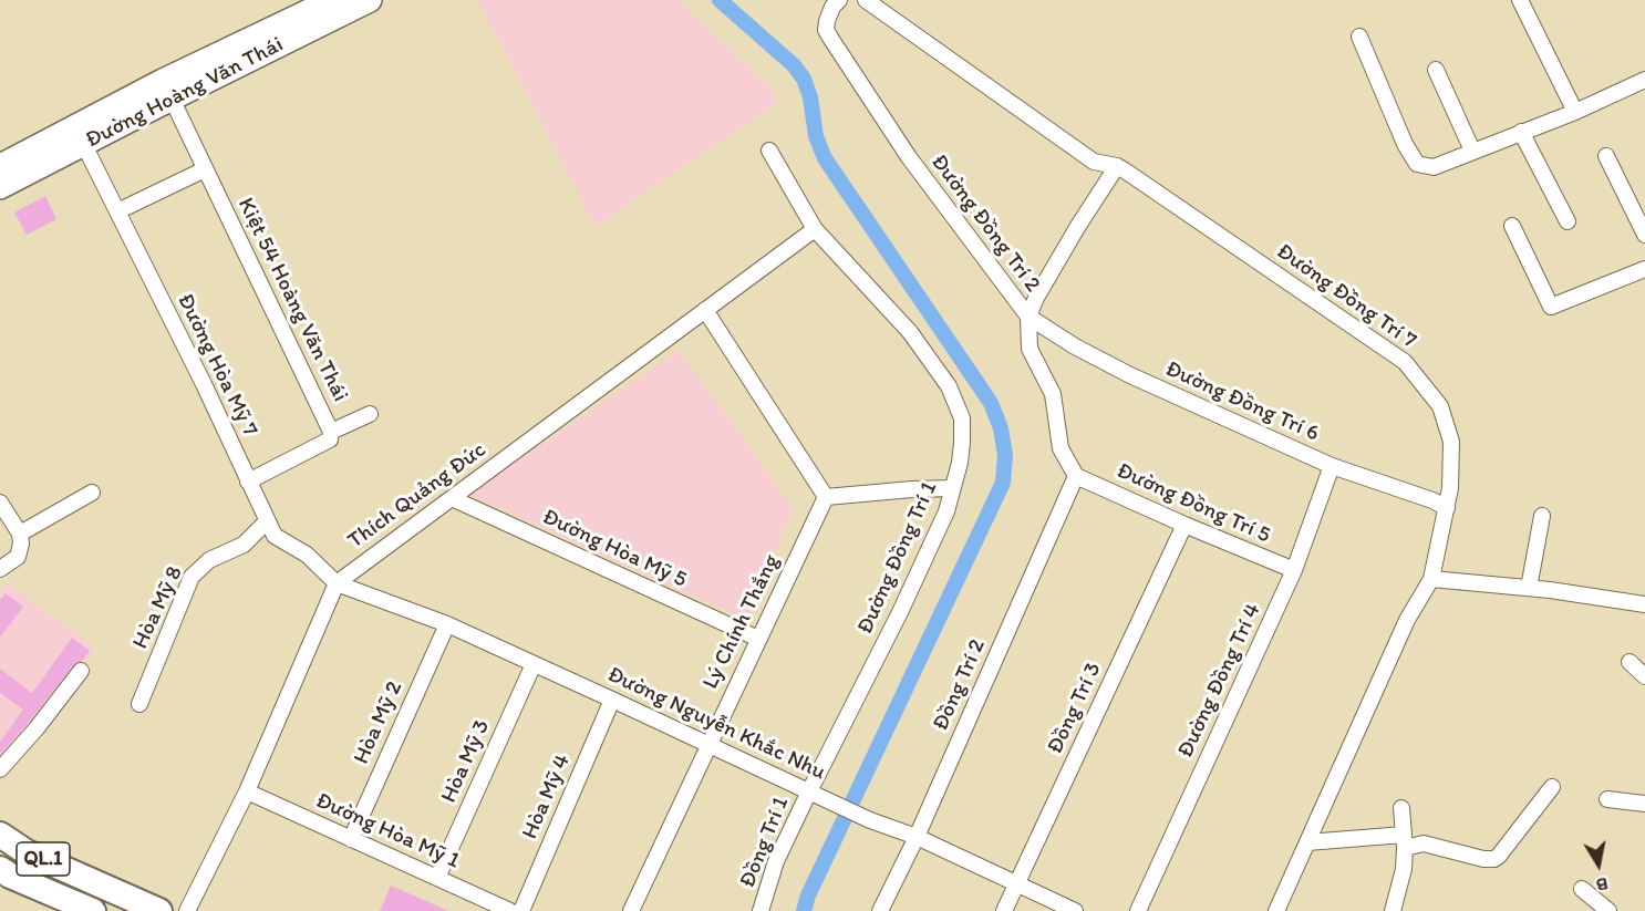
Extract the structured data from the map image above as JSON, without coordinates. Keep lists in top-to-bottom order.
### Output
{
  "streets": {
    "highway": ["QL.1"],
    "main road": ["Đường Hoàng Văn Thái"],
    "street": [
      "Đường Đồng Trí 2",
      "Đường Đồng Trí 7",
      "Kiệt 54 Hoàng Văn Thái",
      "Đường Hòa Mỹ 7",
      "Đường Đồng Trí 6",
      "Thích Quảng Đức",
      "Đường Đồng Trí 5",
      "Đường Hòa Mỹ 5",
      "Đường Đồng Trí 1",
      "Hòa Mỹ 8",
      "Lý Chính Thắng",
      "Đường Đồng Trí 4",
      "Đồng Trí 2",
      "Đồng Trí 3",
      "Hòa Mỹ 2",
      "Đường Nguyễn Khắc Nhu",
      "Hòa Mỹ 3",
      "Hòa Mỹ 4",
      "Đường Hòa Mỹ 1",
      "Đồng Trí 1"
    ]
  },
  "crossings": [
    ["Đường Hoàng Văn Thái", "Kiệt 54 Hoàng Văn Thái"],
    ["Đường Hoàng Văn Thái", "Đường Hòa Mỹ 7"],
    ["Đường Đồng Trí 2", "Đường Đồng Trí 6"],
    ["Đường Đồng Trí 2", "Đường Đồng Trí 5"],
    ["Đường Đồng Trí 2", "Đồng Trí 2"],
    ["Đường Đồng Trí 7", "Đường Đồng Trí 6"],
    ["Kiệt 54 Hoàng Văn Thái", "Đường Hòa Mỹ 7"],
    ["Đường Hòa Mỹ 7", "Thích Quảng Đức"],
    ["Đường Hòa Mỹ 7", "Hòa Mỹ 8"],
    ["Đường Hòa Mỹ 7", "Đường Nguyễn Khắc Nhu"],
    ["Đường Đồng Trí 6", "Đường Đồng Trí 4"],
    ["Thích Quảng Đức", "Đường Hòa Mỹ 5"],
    ["Thích Quảng Đức", "Đường Đồng Trí 1"],
    ["Thích Quảng Đức", "Đường Nguyễn Khắc Nhu"],
    ["Đường Đồng Trí 5", "Đường Đồng Trí 4"],
    ["Đường Đồng Trí 5", "Đồng Trí 2"],
    ["Đường Đồng Trí 5", "Đồng Trí 3"],
    ["Đường Hòa Mỹ 5", "Lý Chính Thắng"],
    ["Đường Đồng Trí 1", "Đường Nguyễn Khắc Nhu"],
    ["Đường Đồng Trí 1", "Đồng Trí 1"],
    ["Lý Chính Thắng", "Đường Nguyễn Khắc Nhu"],
    ["Đồng Trí 2", "Đường Nguyễn Khắc Nhu"],
    ["Đồng Trí 3", "Đường Nguyễn Khắc Nhu"],
    ["Hòa Mỹ 2", "Đường Nguyễn Khắc Nhu"],
    ["Hòa Mỹ 2", "Đường Hòa Mỹ 1"],
    ["Đường Nguyễn Khắc Nhu", "Hòa Mỹ 3"],
    ["Đường Nguyễn Khắc Nhu", "Hòa Mỹ 4"],
    ["Đường Nguyễn Khắc Nhu", "Đồng Trí 1"],
    ["Hòa Mỹ 3", "Đường Hòa Mỹ 1"]
  ],
  "north": "bottom"
}
